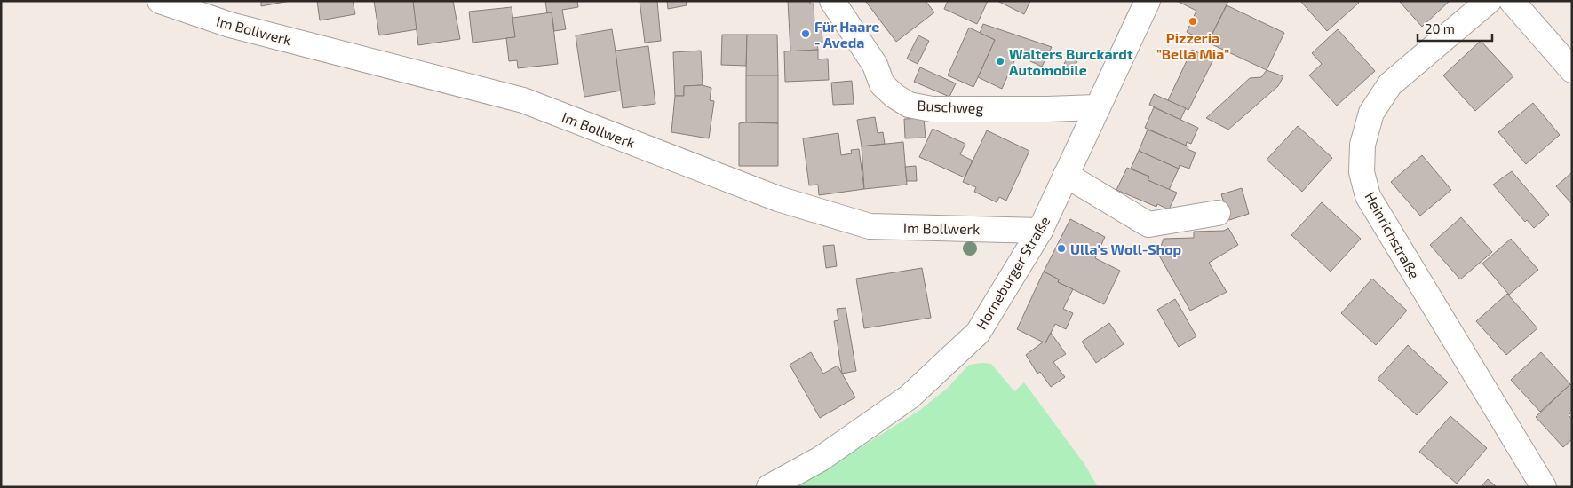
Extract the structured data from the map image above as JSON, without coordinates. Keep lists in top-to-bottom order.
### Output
{
  "streets": {
    "street": [
      "Im Bollwerk",
      "Buschweg",
      "Heinrichstraße",
      "Horneburger Straße"
    ]
  },
  "crossings": [
    ["Im Bollwerk", "Horneburger Straße"],
    ["Buschweg", "Horneburger Straße"]
  ],
  "places": [
    "Pizzeria \"Bella Mia\"",
    "Für Haare - Aveda",
    "Walters Burckardt Automobile",
    "Ulla's Woll-Shop"
  ],
  "scale_bar": "20 m"
}
